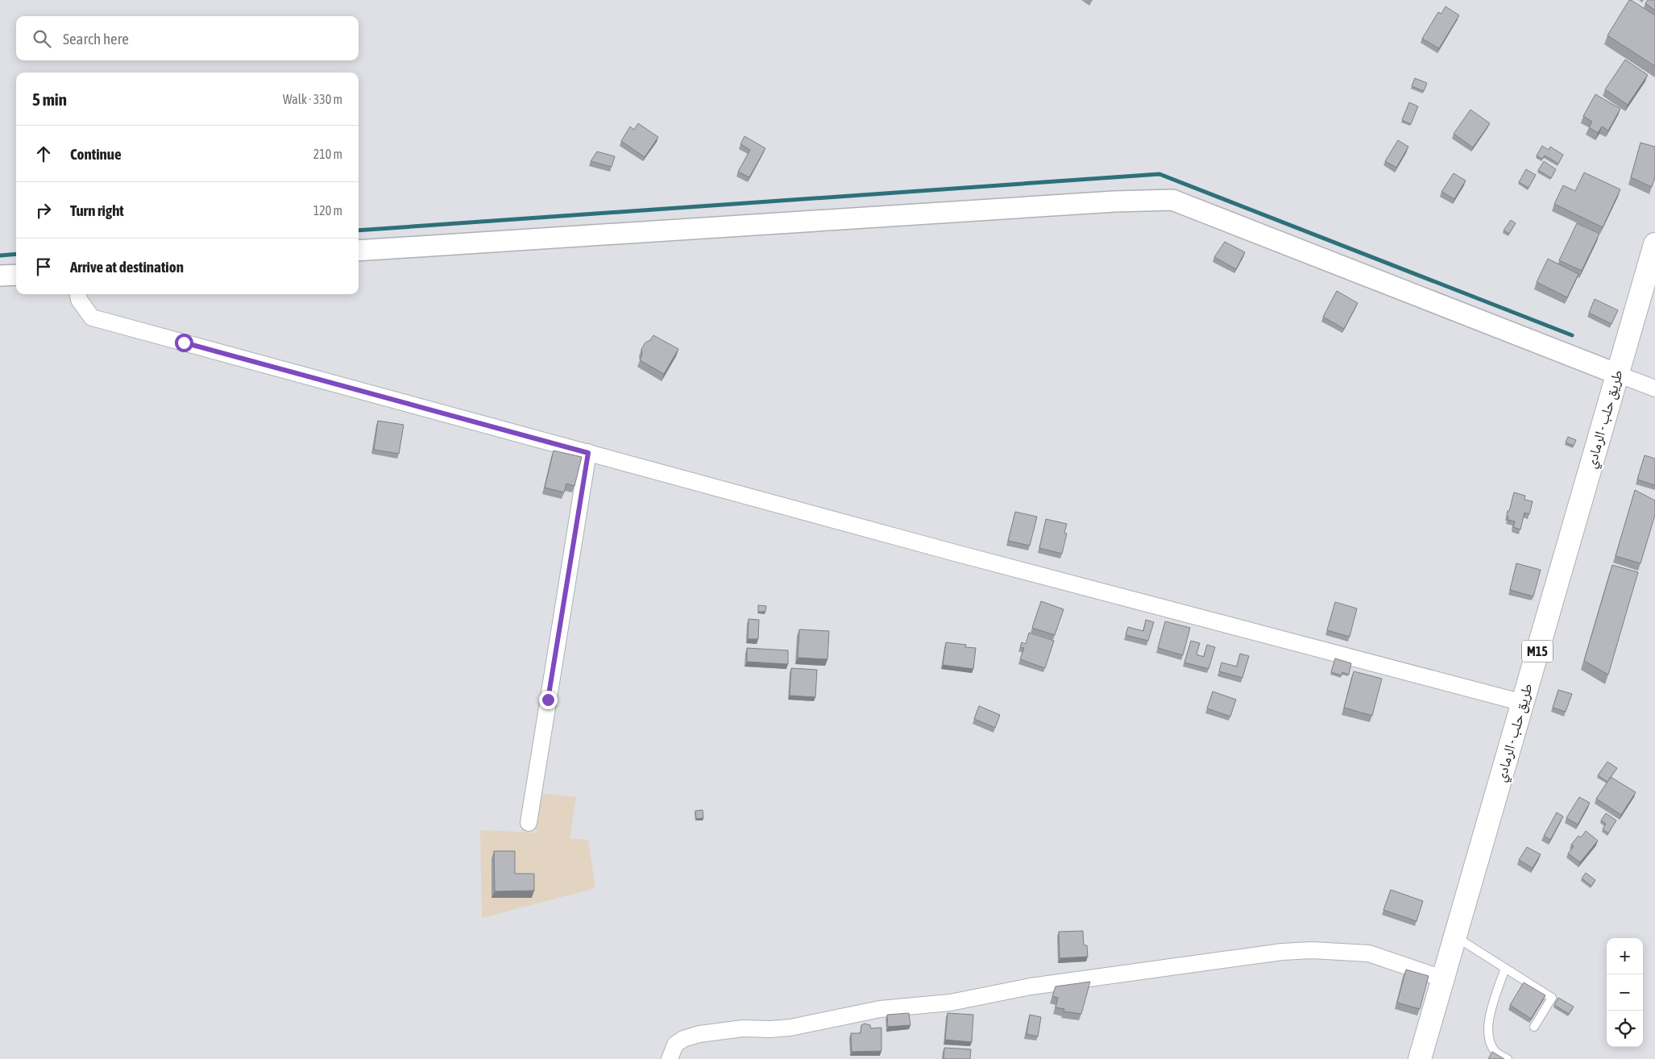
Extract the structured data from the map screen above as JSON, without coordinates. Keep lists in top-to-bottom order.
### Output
{
  "streets": {
    "highway": ["طريق حلب - الرمادي", "M15"]
  },
  "page": {
    "search": "Search here",
    "heading": ["5 min", "Walk · 330 m"],
    "list": [
      ["Continue", "210 m"],
      ["Turn right", "120 m"],
      "Arrive at destination"
    ],
    "map_buttons": ["+", "−"]
  }
}
